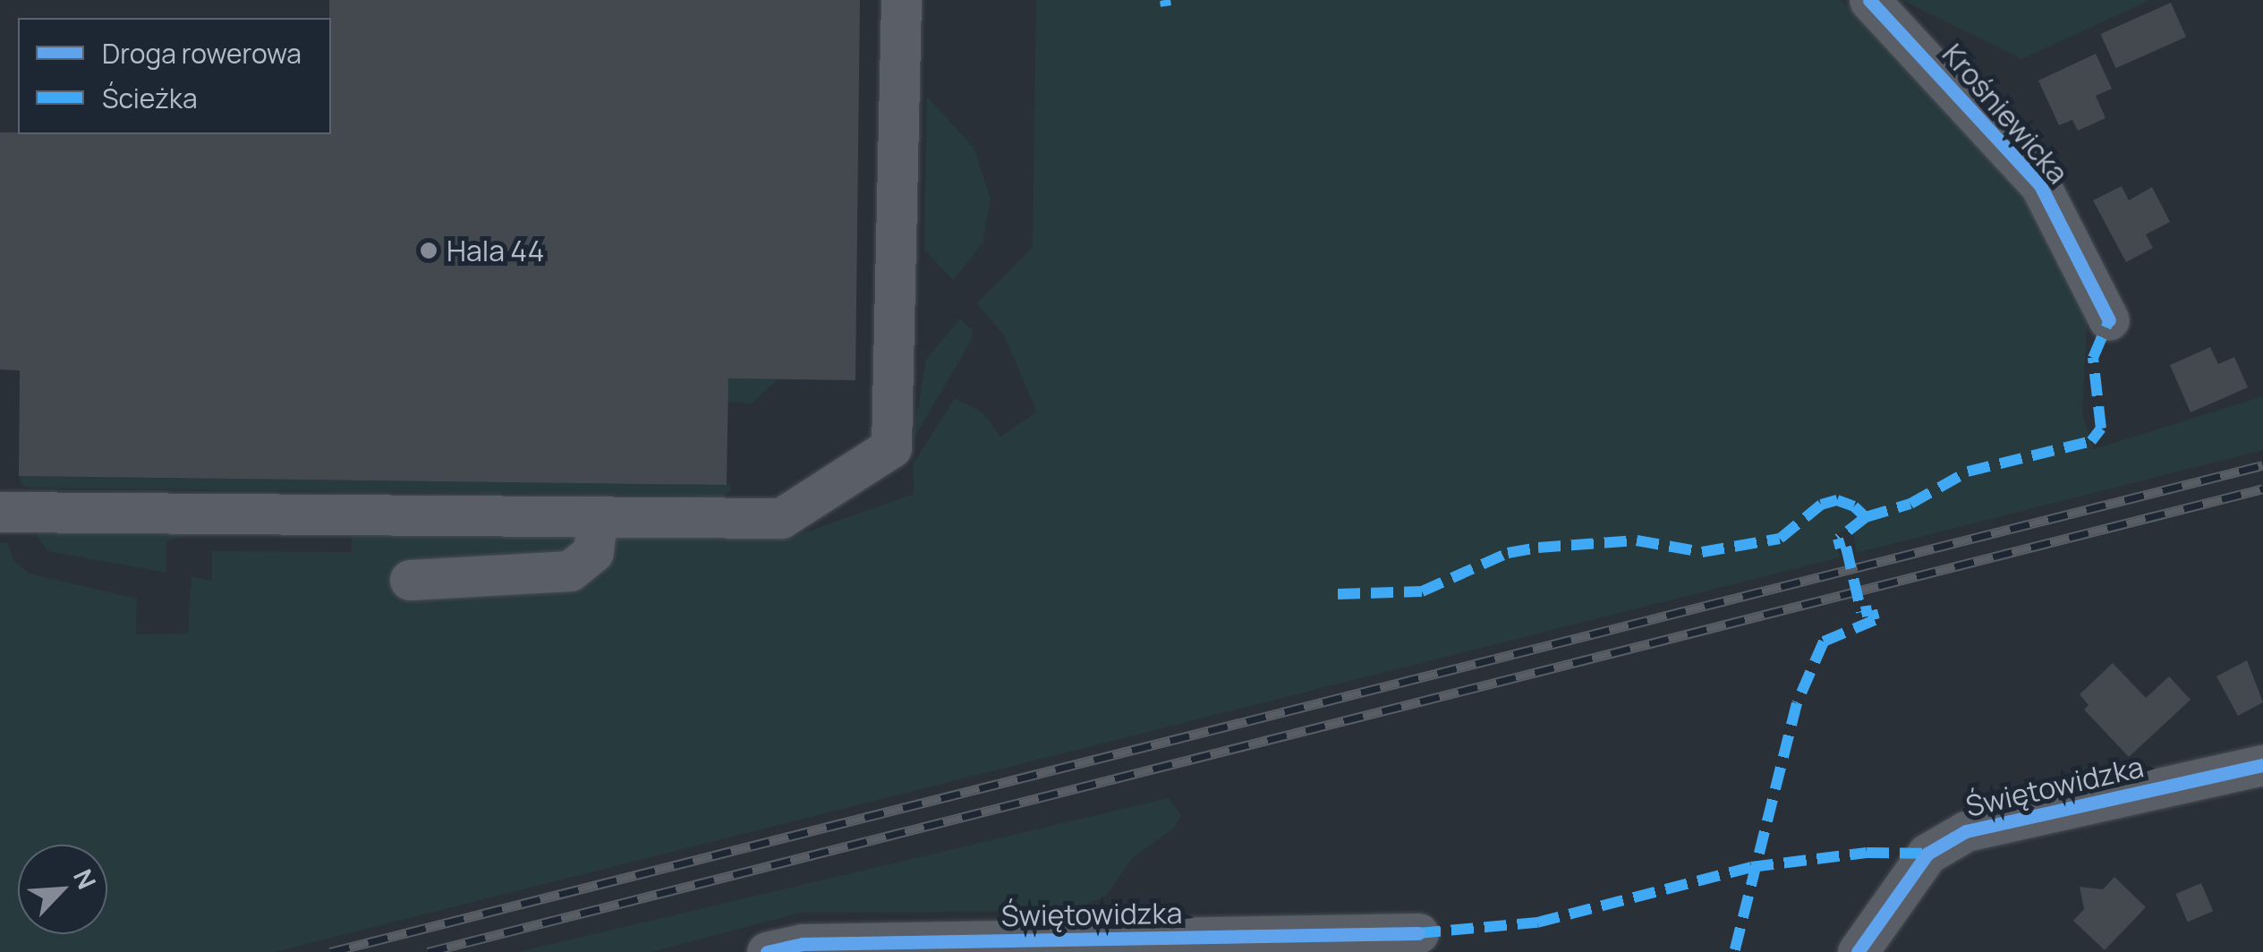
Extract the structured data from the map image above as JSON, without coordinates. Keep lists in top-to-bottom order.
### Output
{
  "streets": {
    "street": ["Krośniewicka", "Świętowidzka"]
  },
  "places": ["Hala 44"],
  "legend": ["Droga rowerowa", "Ścieżka"],
  "north": "top right"
}
